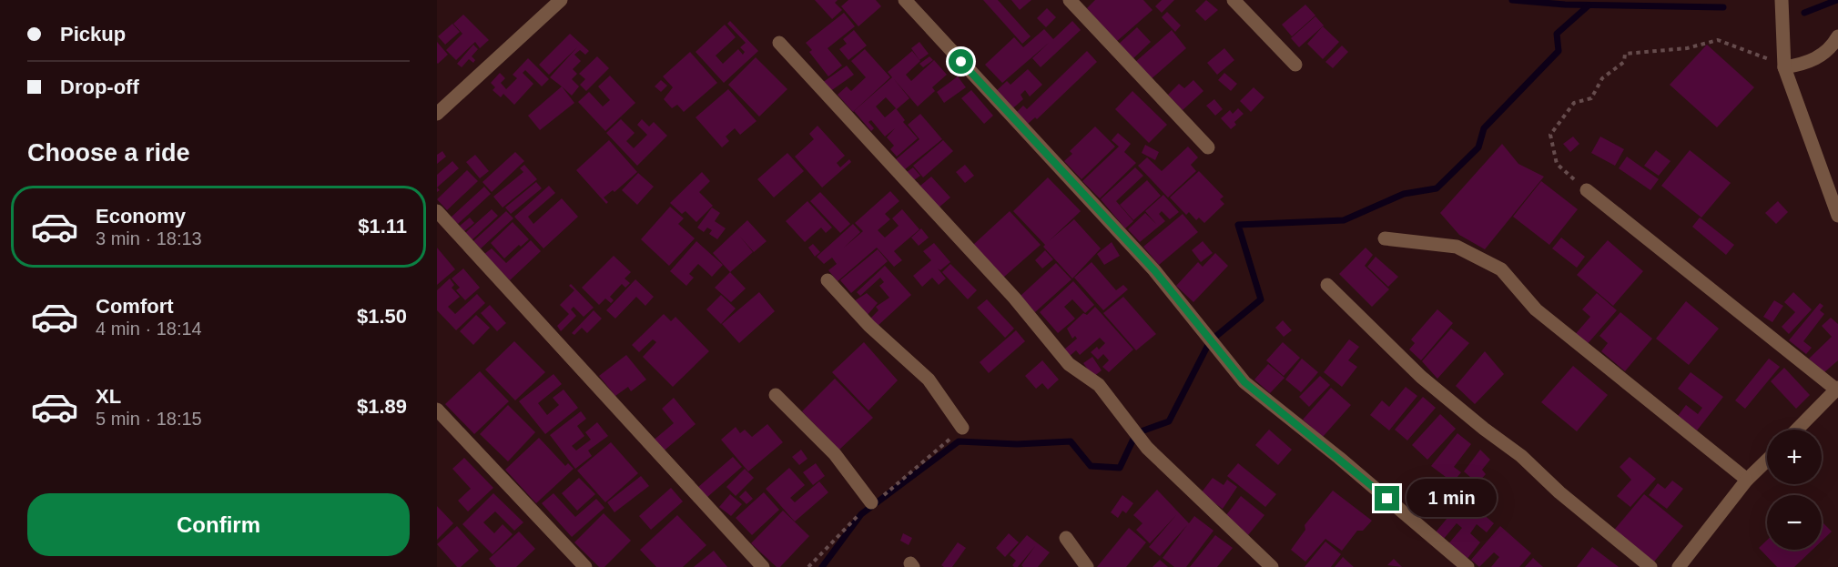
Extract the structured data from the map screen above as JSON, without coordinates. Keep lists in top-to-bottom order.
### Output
{
  "page": {
    "banner": ["Pickup", "Drop-off"],
    "heading": "Choose a ride",
    "list": [
      {
        "name": "Economy",
        "note": "3 min · 18:13",
        "value": "$1.11"
      },
      {
        "name": "Comfort",
        "note": "4 min · 18:14",
        "value": "$1.50"
      },
      {
        "name": "XL",
        "note": "5 min · 18:15",
        "value": "$1.89"
      }
    ],
    "map_buttons": ["+", "−"],
    "bubble": "1 min",
    "buttons": "Confirm"
  }
}
